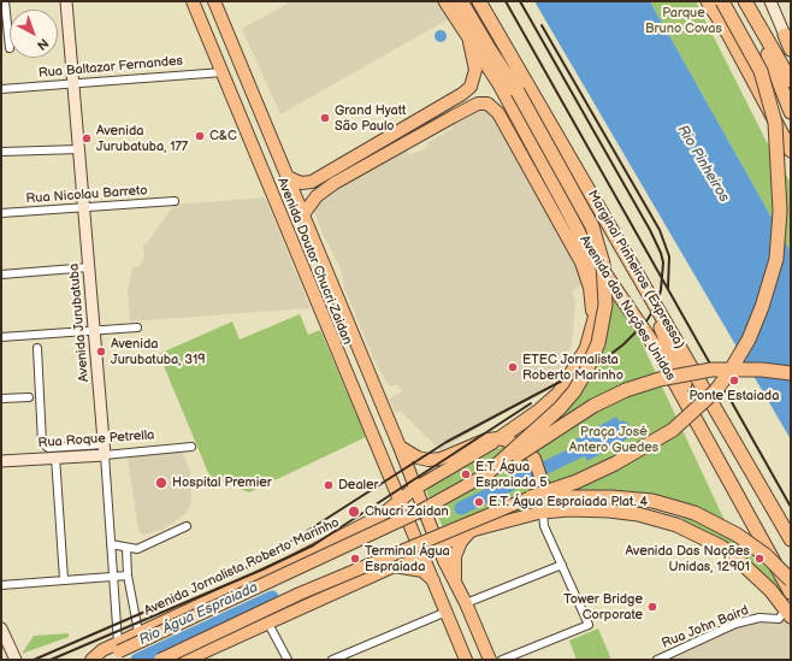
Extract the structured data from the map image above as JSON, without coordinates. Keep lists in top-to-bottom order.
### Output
{
  "streets": {
    "highway": ["Marginal Pinheiros (Expressa)", "Avenida das Nações Unidas"],
    "main road": ["Avenida Doutor Chucri Zaidan", "Avenida Jornalista Roberto Marinho"],
    "street": [
      "Rua Baltazar Fernandes",
      "Rua Nicolau Barreto",
      "Avenida Jurubatuba",
      "Rua Roque Petrella",
      "Rua John Baird"
    ]
  },
  "crossings": [
    ["Rua Baltazar Fernandes", "Avenida Doutor Chucri Zaidan"],
    ["Rua Baltazar Fernandes", "Avenida Jurubatuba"],
    ["Rua Nicolau Barreto", "Avenida Jurubatuba"],
    ["Avenida Doutor Chucri Zaidan", "Avenida Jornalista Roberto Marinho"],
    ["Avenida Jurubatuba", "Rua Roque Petrella"],
    ["Avenida Jurubatuba", "Avenida Jornalista Roberto Marinho"]
  ],
  "water": ["Rio Pinheiros", "Rio Água Espraiada"],
  "parks": ["Parque Bruno Covas", "Praça José Antero Guedes"],
  "places": [
    "Grand Hyatt São Paulo",
    "C&C",
    "Avenida Jurubatuba, 177",
    "Avenida Jurubatuba, 319",
    "ETEC Jornalista Roberto Marinho",
    "Ponte Estaiada",
    "E.T. Água Espraiada 5",
    "Hospital Premier",
    "Dealer",
    "E.T. Água Espraiada Plat. 4",
    "Chucri Zaidan",
    "Terminal Água Espraiada",
    "Avenida Das Nações Unidas, 12901",
    "Tower Bridge Corporate"
  ],
  "north": "bottom right"
}
